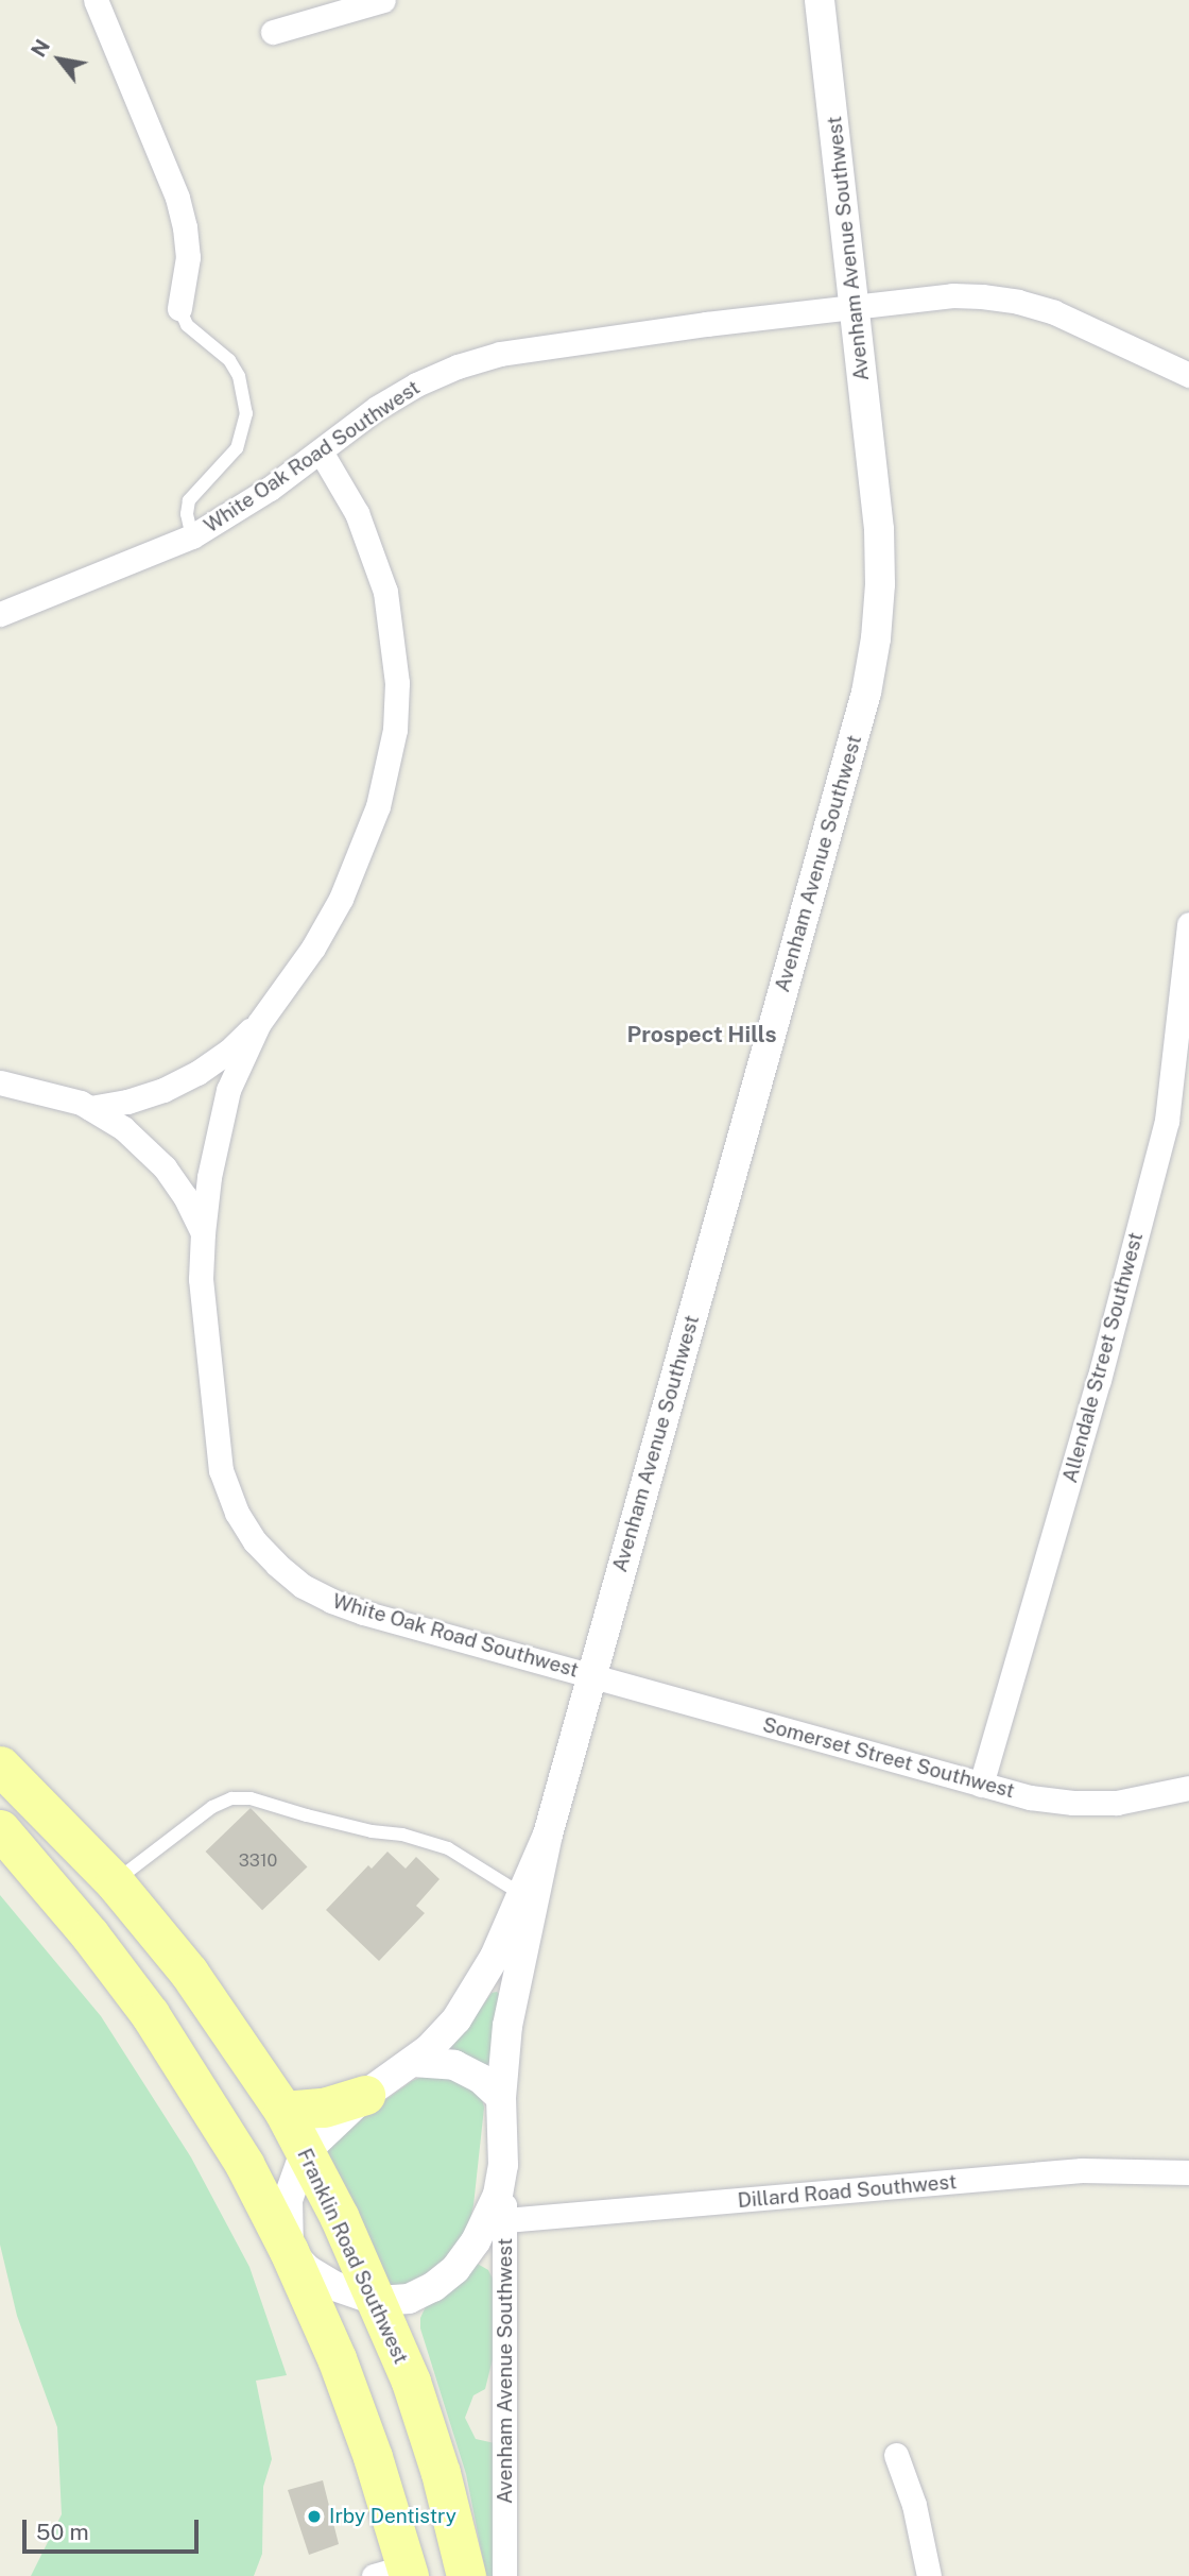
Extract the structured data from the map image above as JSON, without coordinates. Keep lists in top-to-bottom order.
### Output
{
  "streets": {
    "main road": ["Franklin Road Southwest"],
    "street": [
      "Avenham Avenue Southwest",
      "White Oak Road Southwest",
      "Allendale Street Southwest",
      "Somerset Street Southwest",
      "Dillard Road Southwest"
    ]
  },
  "crossings": [
    ["Avenham Avenue Southwest", "White Oak Road Southwest"],
    ["Avenham Avenue Southwest", "Somerset Street Southwest"],
    ["Avenham Avenue Southwest", "Dillard Road Southwest"],
    ["Avenham Avenue Southwest", "Franklin Road Southwest"],
    ["White Oak Road Southwest", "Somerset Street Southwest"],
    ["Allendale Street Southwest", "Somerset Street Southwest"]
  ],
  "districts": ["Prospect Hills"],
  "places": ["Irby Dentistry"],
  "house_numbers": ["3310"],
  "scale_bar": "50 m",
  "north": "top left"
}
